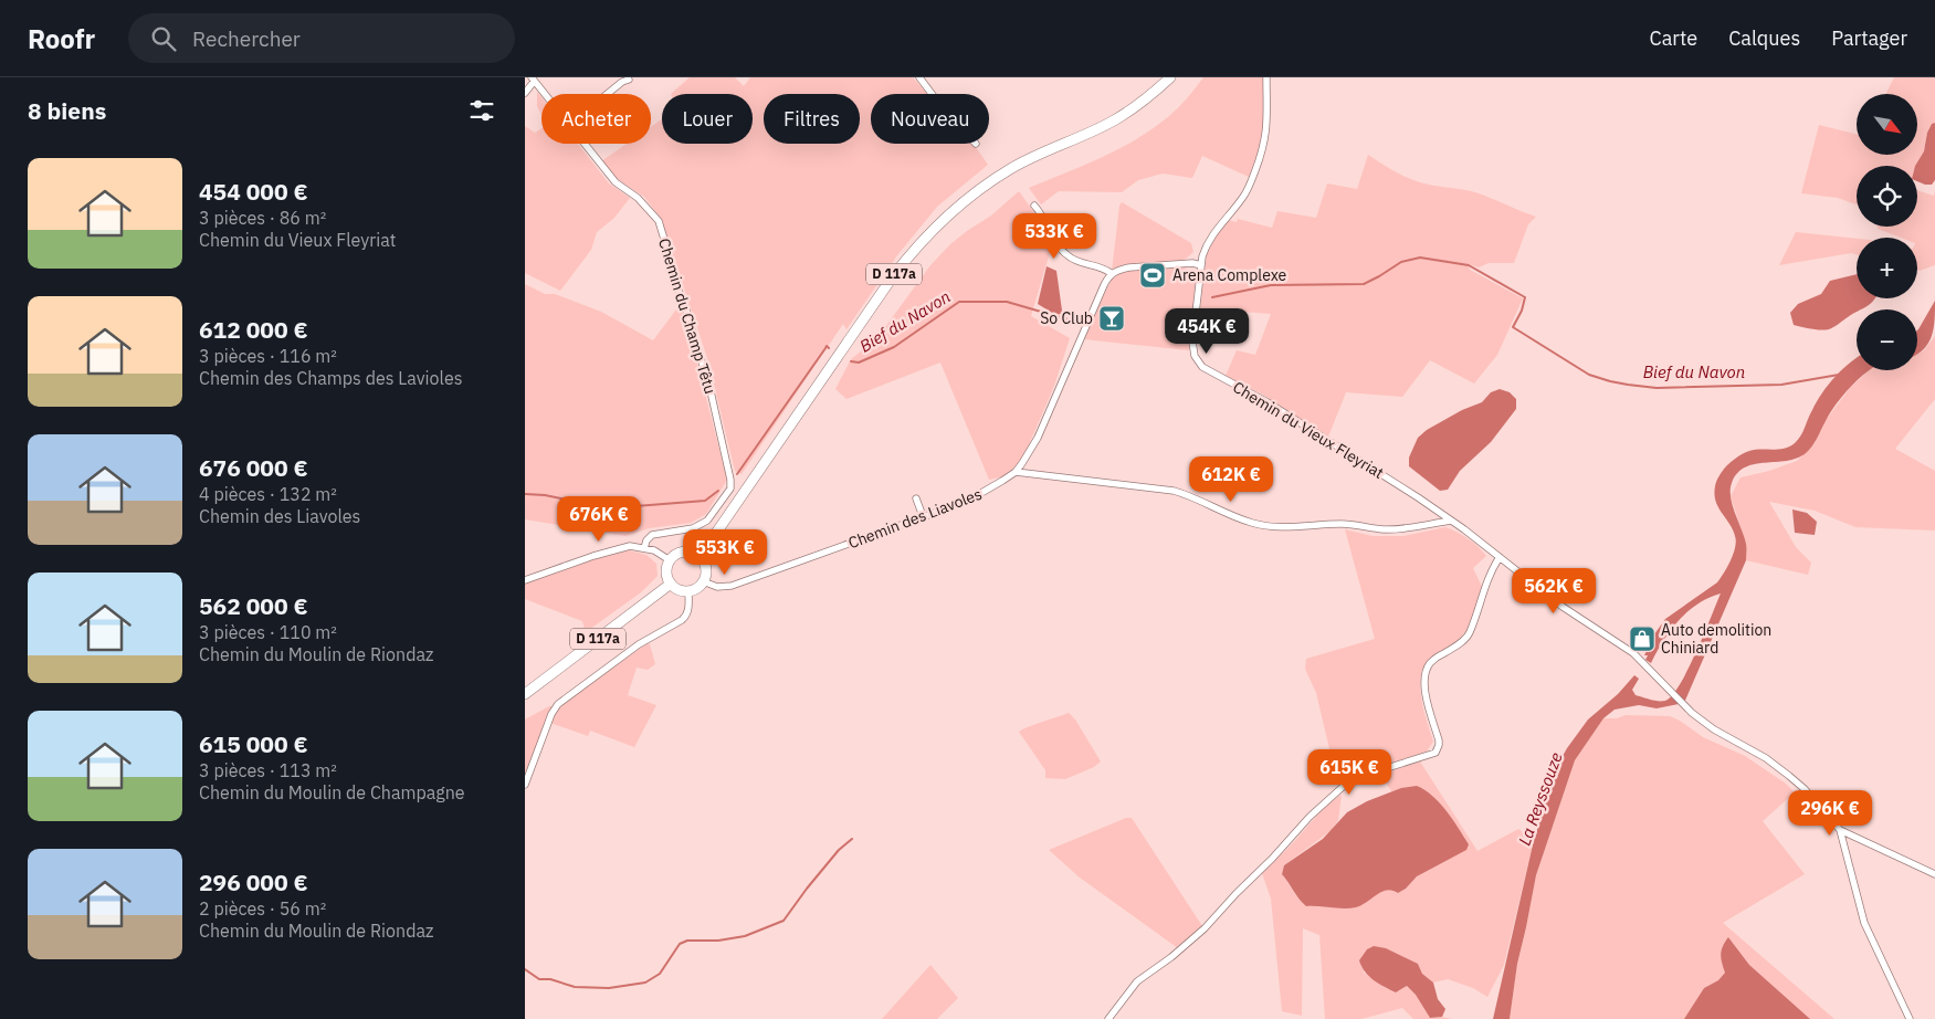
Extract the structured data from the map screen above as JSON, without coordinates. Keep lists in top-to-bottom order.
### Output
{
  "streets": {
    "main road": ["D 117a"],
    "street": ["Chemin du Champ Têtu", "Chemin du Vieux Fleyriat", "Chemin des Liavoles"]
  },
  "crossings": [
    ["D 117a", "Chemin des Liavoles"]
  ],
  "water": ["Bief du Navon", "La Reyssouze"],
  "places": {
    "sports": ["Arena Complexe"],
    "bar": ["So Club"],
    "shop": ["Auto demolition Chiniard"]
  },
  "north": "bottom right",
  "page": {
    "header": "Roofr",
    "search": "Rechercher",
    "nav": ["Carte", "Calques", "Partager"],
    "heading": "8 biens",
    "map_buttons": ["+", "−"],
    "chip": [
      "Acheter",
      "Louer",
      "Filtres",
      "Nouveau"
    ],
    "list": [
      {
        "name": "454 000 €",
        "note": "3 pièces · 86 m² · Chemin du Vieux Fleyriat"
      },
      {
        "name": "612 000 €",
        "note": "3 pièces · 116 m² · Chemin des Champs des Lavioles"
      },
      {
        "name": "676 000 €",
        "note": "4 pièces · 132 m² · Chemin des Liavoles"
      },
      {
        "name": "562 000 €",
        "note": "3 pièces · 110 m² · Chemin du Moulin de Riondaz"
      },
      {
        "name": "615 000 €",
        "note": "3 pièces · 113 m² · Chemin du Moulin de Champagne"
      },
      {
        "name": "296 000 €",
        "note": "2 pièces · 56 m² · Chemin du Moulin de Riondaz"
      }
    ],
    "price": [
      "533K €",
      "454K €",
      "612K €",
      "676K €",
      "553K €",
      "562K €",
      "615K €",
      "296K €"
    ]
  }
}
